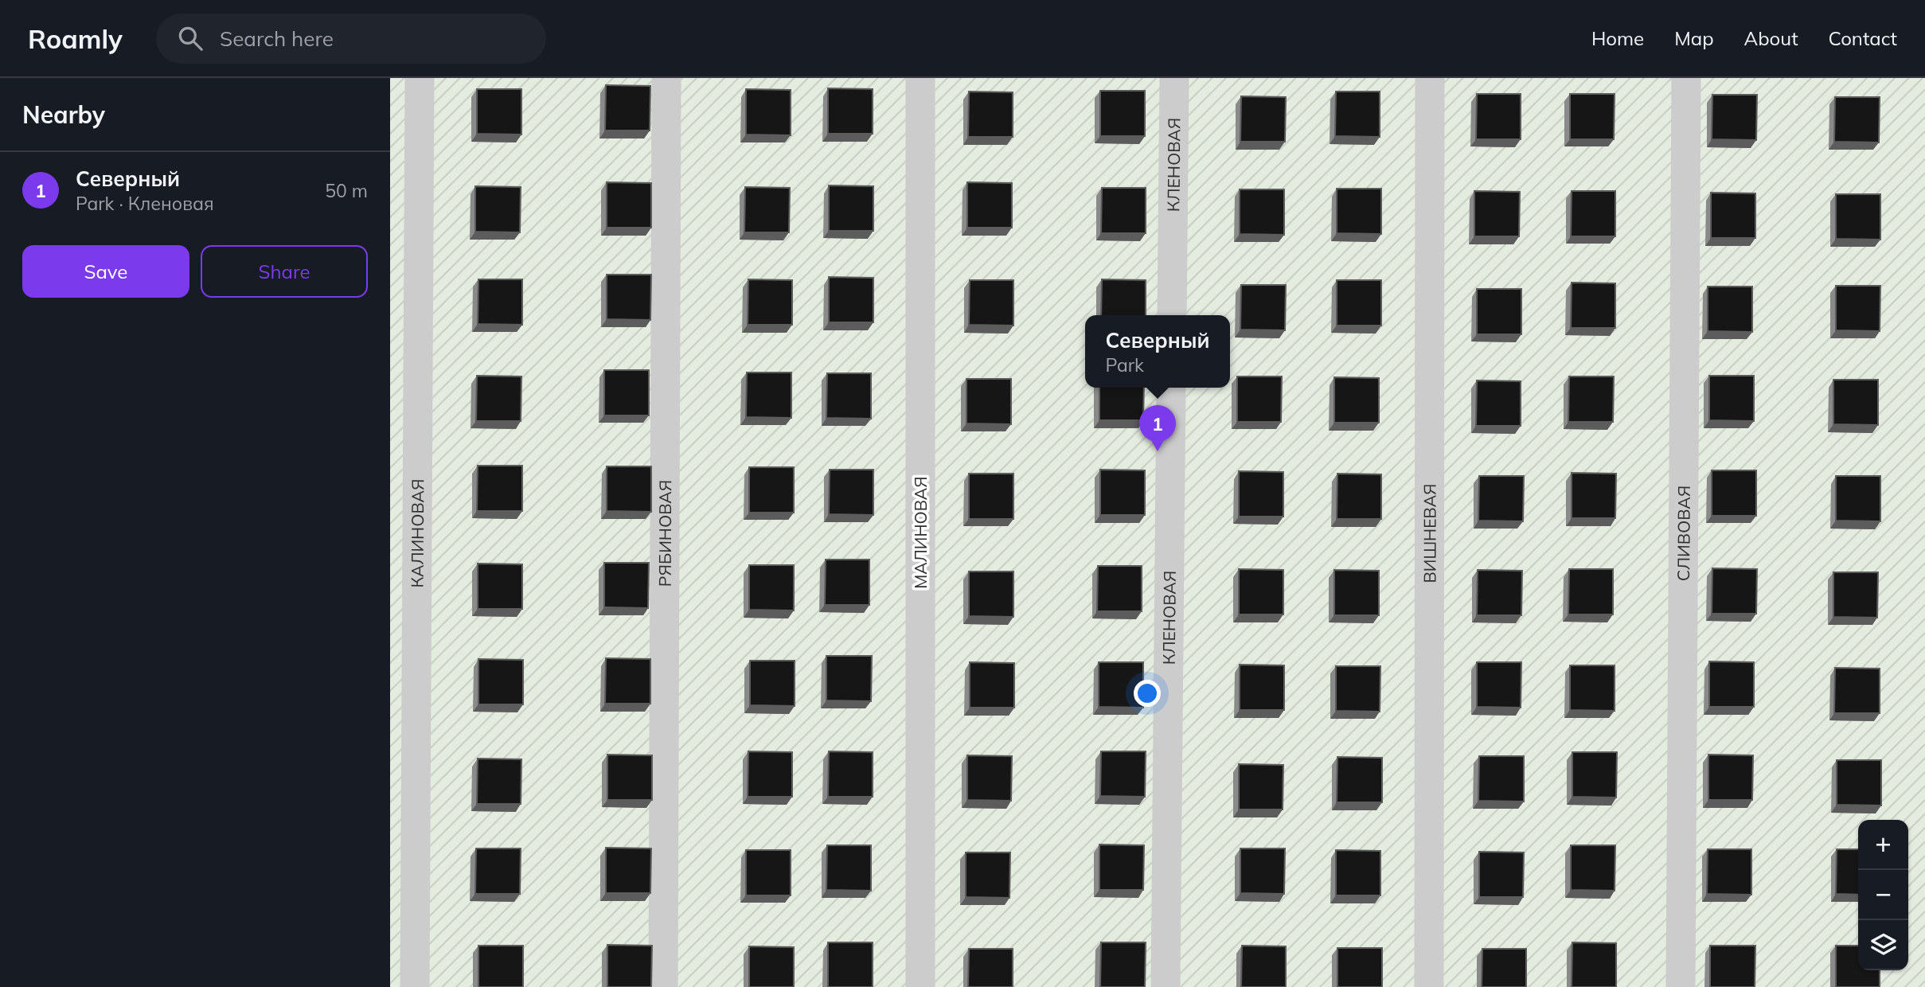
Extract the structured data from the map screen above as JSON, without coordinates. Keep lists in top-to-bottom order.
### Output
{
  "streets": {
    "street": [
      "КЛЕНОВАЯ",
      "КАЛИНОВАЯ",
      "РЯБИНОВАЯ",
      "МАЛИНОВАЯ",
      "ВИШНЕВАЯ",
      "СЛИВОВАЯ"
    ]
  },
  "page": {
    "header": "Roamly",
    "search": "Search here",
    "nav": [
      "Home",
      "Map",
      "About",
      "Contact"
    ],
    "heading": "Nearby",
    "list": [
      {
        "mark": "1",
        "name": "Северный",
        "note": "Park · Кленовая",
        "value": "50 m"
      }
    ],
    "buttons": ["Save", "Share"],
    "popup": ["Северный", "Park"],
    "pins": "1",
    "map_buttons": ["+", "−"]
  }
}
